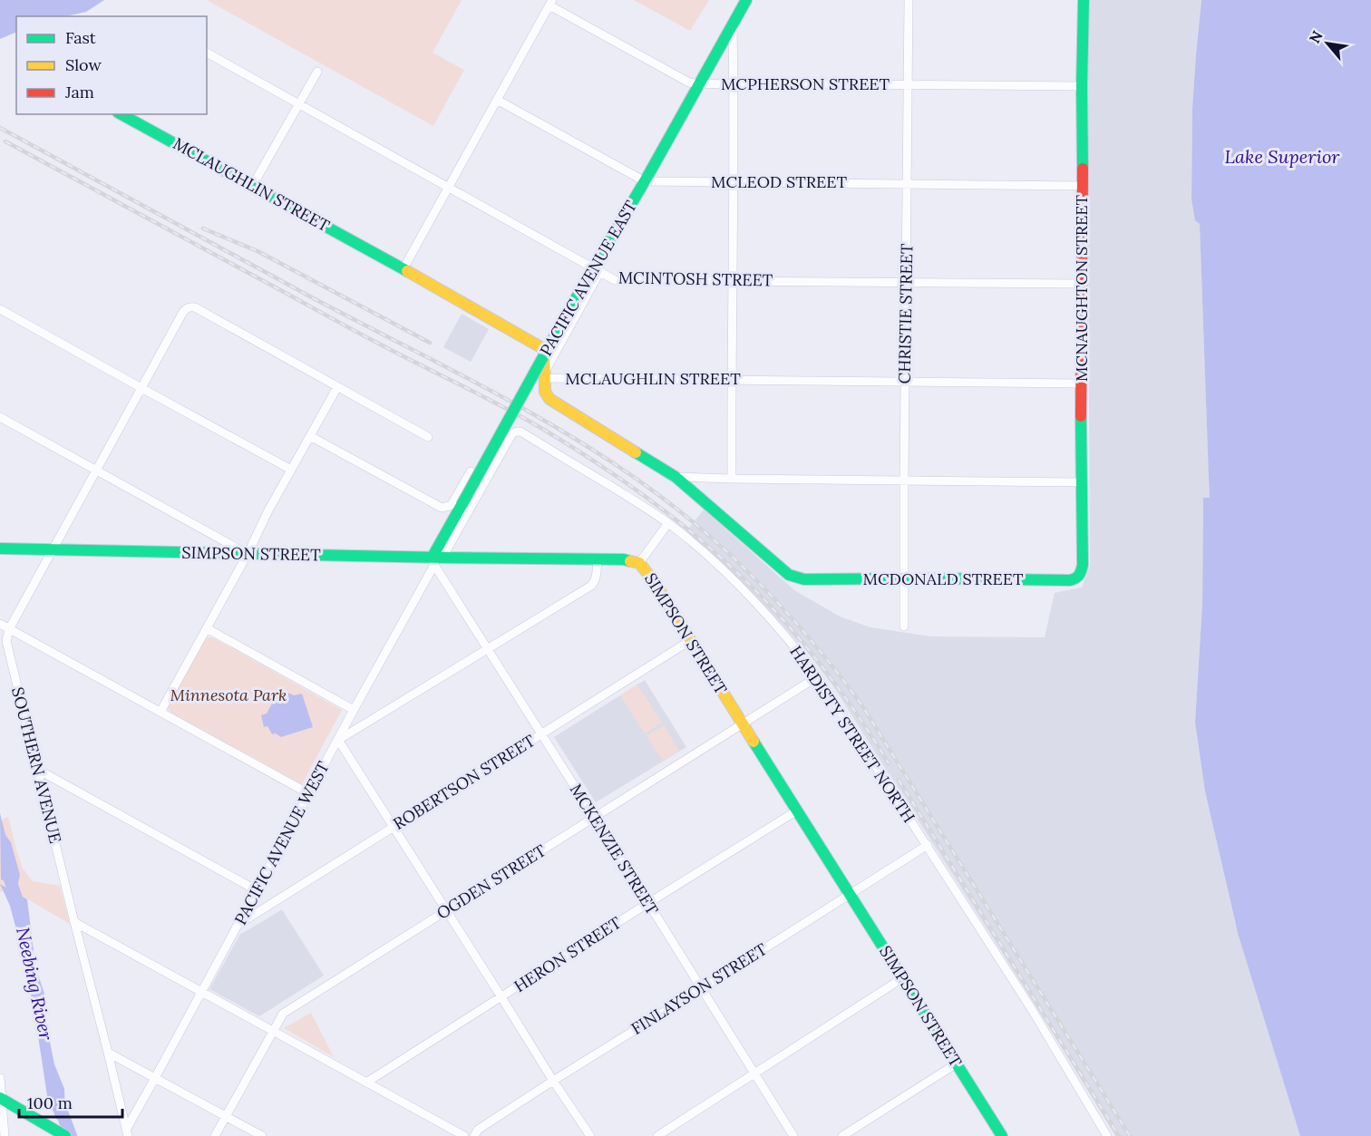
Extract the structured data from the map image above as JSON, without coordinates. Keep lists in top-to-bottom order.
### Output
{
  "streets": {
    "street": [
      "MCPHERSON STREET",
      "MCLEOD STREET",
      "MCLAUGHLIN STREET",
      "PACIFIC AVENUE EAST",
      "MCINTOSH STREET",
      "MCNAUGHTON STREET",
      "CHRISTIE STREET",
      "SIMPSON STREET",
      "MCDONALD STREET",
      "HARDISTY STREET NORTH",
      "SOUTHERN AVENUE",
      "ROBERTSON STREET",
      "PACIFIC AVENUE WEST",
      "MCKENZIE STREET",
      "OGDEN STREET",
      "HERON STREET",
      "FINLAYSON STREET"
    ]
  },
  "crossings": [
    ["MCPHERSON STREET", "PACIFIC AVENUE EAST"],
    ["MCPHERSON STREET", "MCNAUGHTON STREET"],
    ["MCPHERSON STREET", "CHRISTIE STREET"],
    ["MCLEOD STREET", "PACIFIC AVENUE EAST"],
    ["MCLEOD STREET", "MCNAUGHTON STREET"],
    ["MCLEOD STREET", "CHRISTIE STREET"],
    ["MCLAUGHLIN STREET", "MCNAUGHTON STREET"],
    ["MCLAUGHLIN STREET", "CHRISTIE STREET"],
    ["PACIFIC AVENUE EAST", "MCINTOSH STREET"],
    ["PACIFIC AVENUE EAST", "SIMPSON STREET"],
    ["PACIFIC AVENUE EAST", "HARDISTY STREET NORTH"],
    ["PACIFIC AVENUE EAST", "PACIFIC AVENUE WEST"],
    ["PACIFIC AVENUE EAST", "MCKENZIE STREET"],
    ["MCINTOSH STREET", "MCNAUGHTON STREET"],
    ["MCINTOSH STREET", "CHRISTIE STREET"],
    ["MCNAUGHTON STREET", "MCDONALD STREET"],
    ["CHRISTIE STREET", "MCDONALD STREET"],
    ["SIMPSON STREET", "HARDISTY STREET NORTH"],
    ["SIMPSON STREET", "ROBERTSON STREET"],
    ["SIMPSON STREET", "PACIFIC AVENUE WEST"],
    ["SIMPSON STREET", "MCKENZIE STREET"],
    ["SIMPSON STREET", "OGDEN STREET"],
    ["SIMPSON STREET", "HERON STREET"],
    ["SIMPSON STREET", "FINLAYSON STREET"],
    ["HARDISTY STREET NORTH", "PACIFIC AVENUE WEST"],
    ["HARDISTY STREET NORTH", "MCKENZIE STREET"],
    ["HARDISTY STREET NORTH", "OGDEN STREET"],
    ["HARDISTY STREET NORTH", "FINLAYSON STREET"],
    ["SOUTHERN AVENUE", "PACIFIC AVENUE WEST"],
    ["ROBERTSON STREET", "PACIFIC AVENUE WEST"],
    ["ROBERTSON STREET", "MCKENZIE STREET"],
    ["PACIFIC AVENUE WEST", "MCKENZIE STREET"],
    ["MCKENZIE STREET", "OGDEN STREET"],
    ["MCKENZIE STREET", "HERON STREET"],
    ["MCKENZIE STREET", "FINLAYSON STREET"]
  ],
  "water": ["Lake Superior", "Neebing River"],
  "parks": ["Minnesota Park"],
  "legend": ["Fast", "Slow", "Jam"],
  "scale_bar": "100 m",
  "north": "top left"
}
